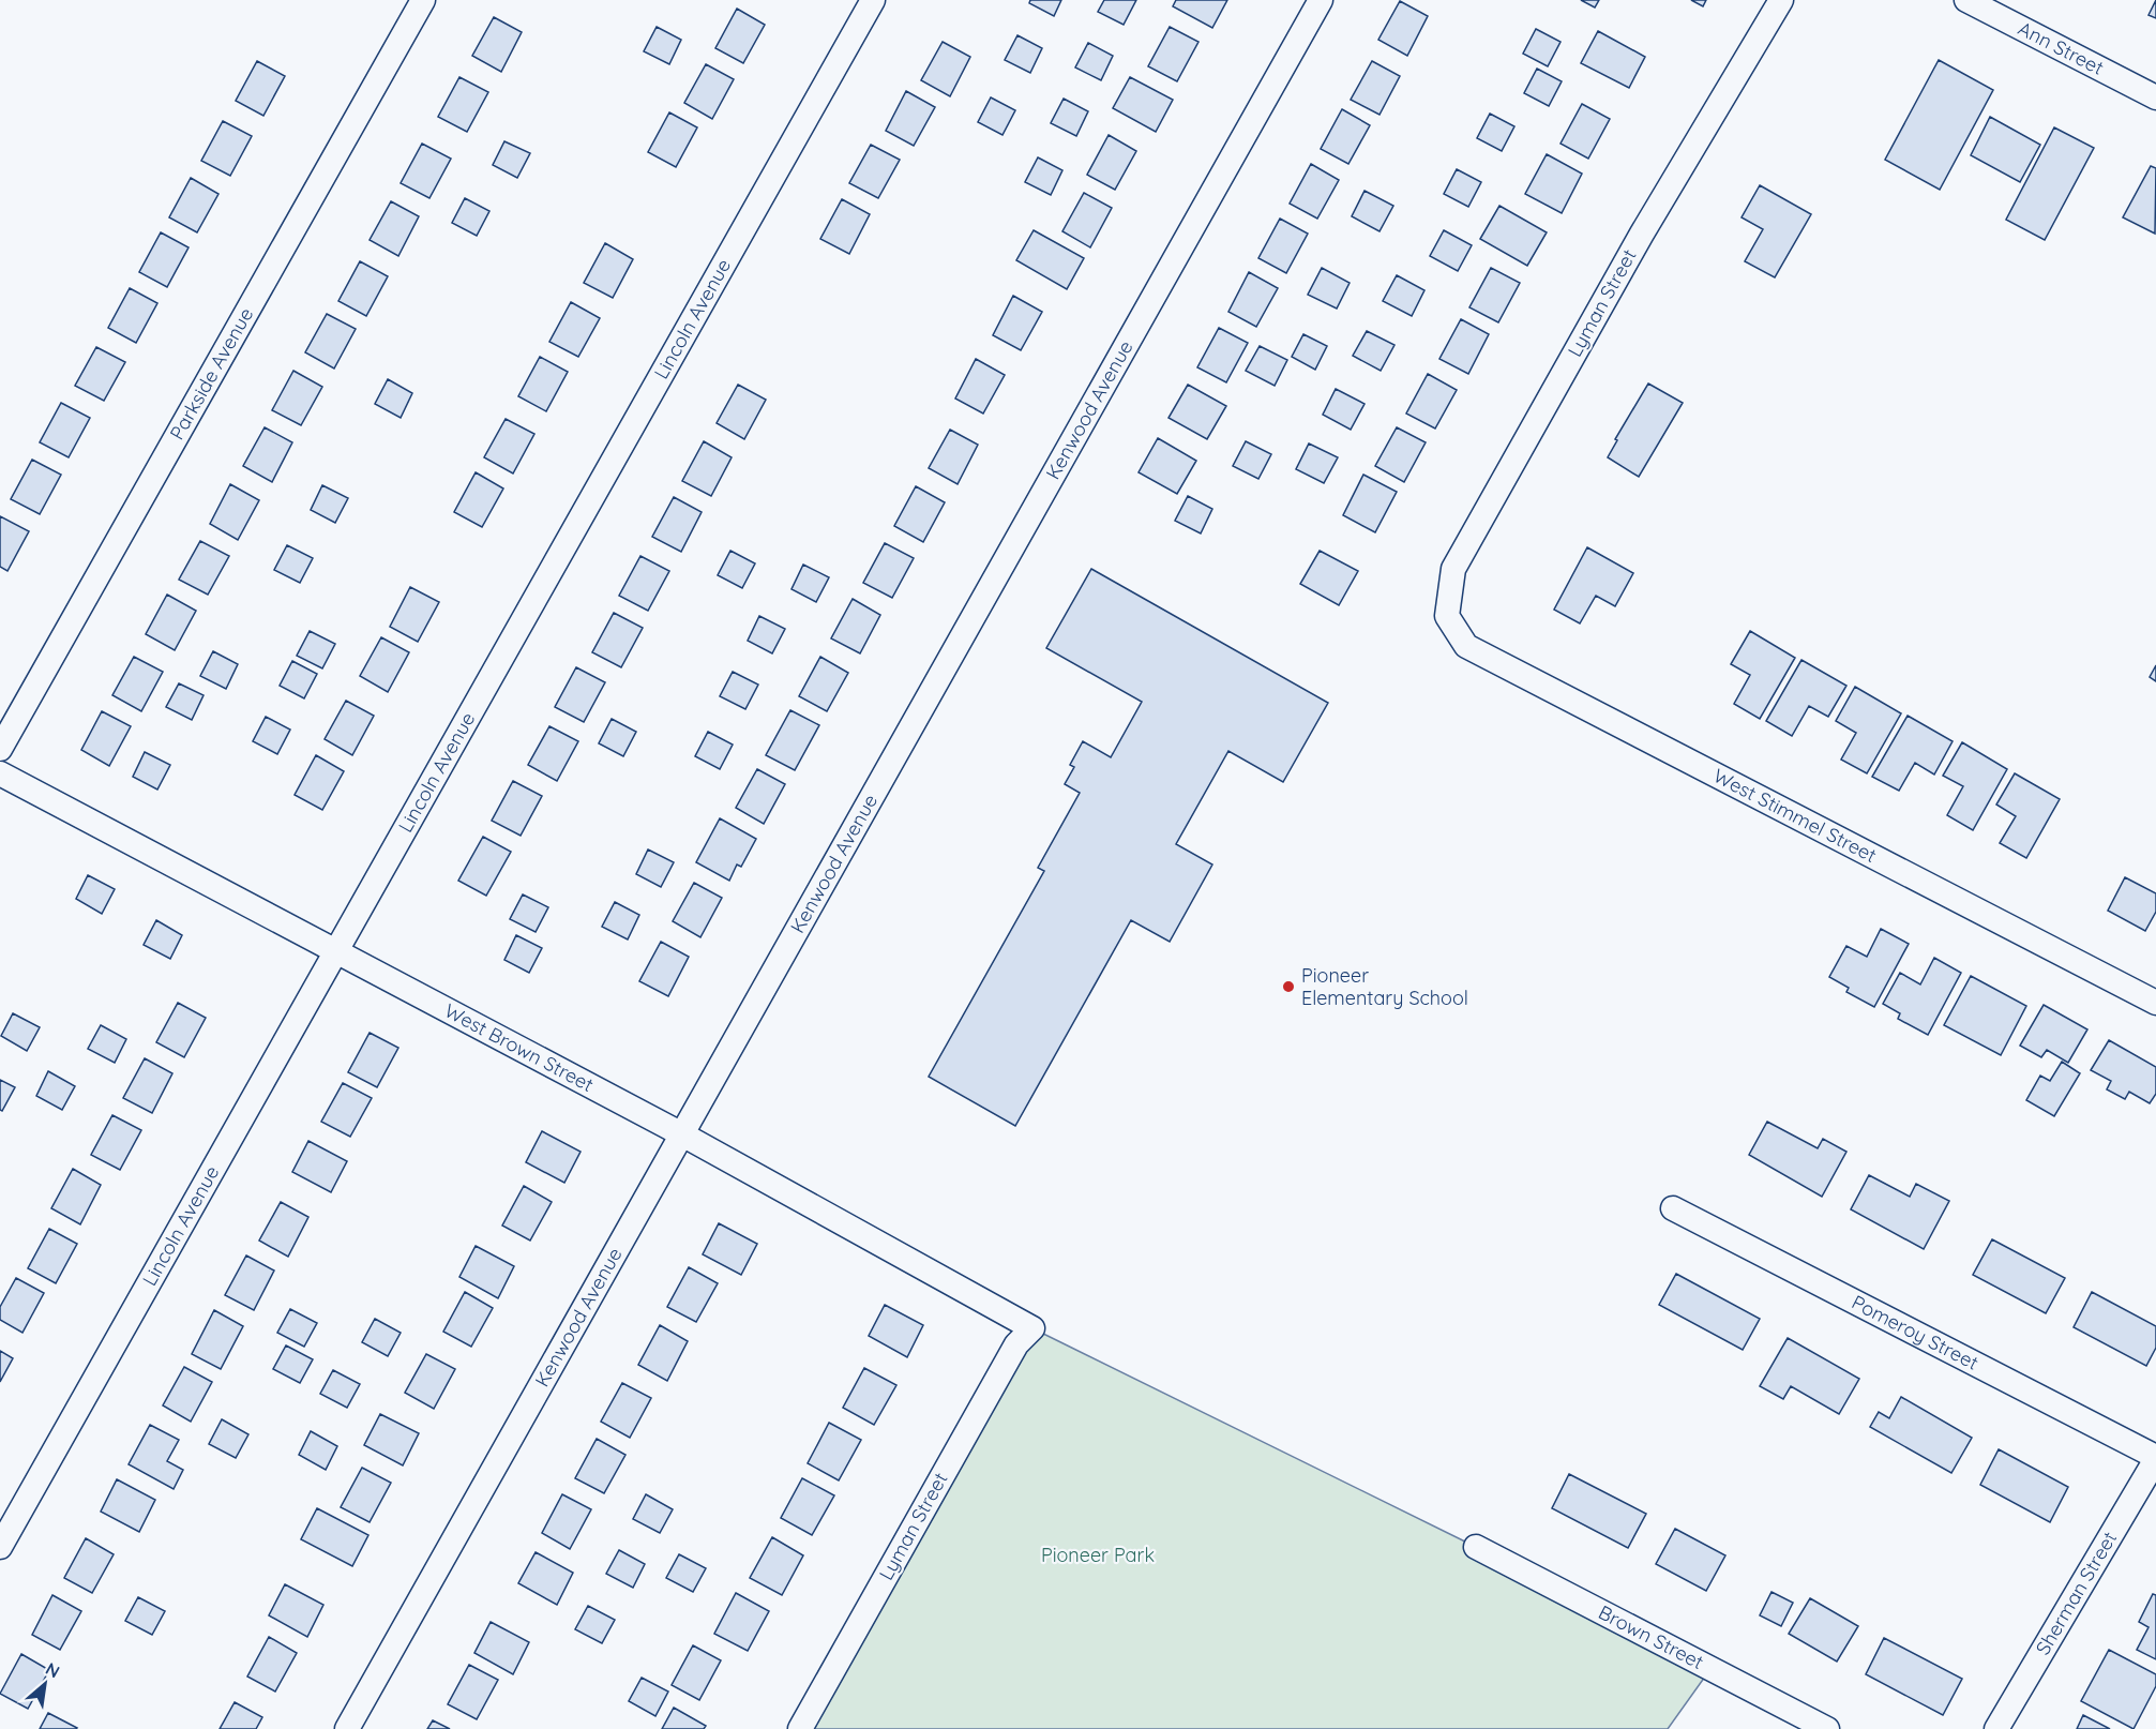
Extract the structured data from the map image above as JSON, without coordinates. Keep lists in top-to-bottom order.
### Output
{
  "streets": {
    "street": [
      "Ann Street",
      "Lyman Street",
      "Lincoln Avenue",
      "Parkside Avenue",
      "Kenwood Avenue",
      "West Stimmel Street",
      "West Brown Street",
      "Pomeroy Street",
      "Sherman Street",
      "Brown Street"
    ]
  },
  "crossings": [
    ["Lyman Street", "West Stimmel Street"],
    ["Lyman Street", "West Brown Street"],
    ["Lincoln Avenue", "West Brown Street"],
    ["Kenwood Avenue", "West Brown Street"],
    ["Pomeroy Street", "Sherman Street"]
  ],
  "parks": ["Pioneer Park"],
  "places": ["Pioneer Elementary School"],
  "north": "top right"
}
